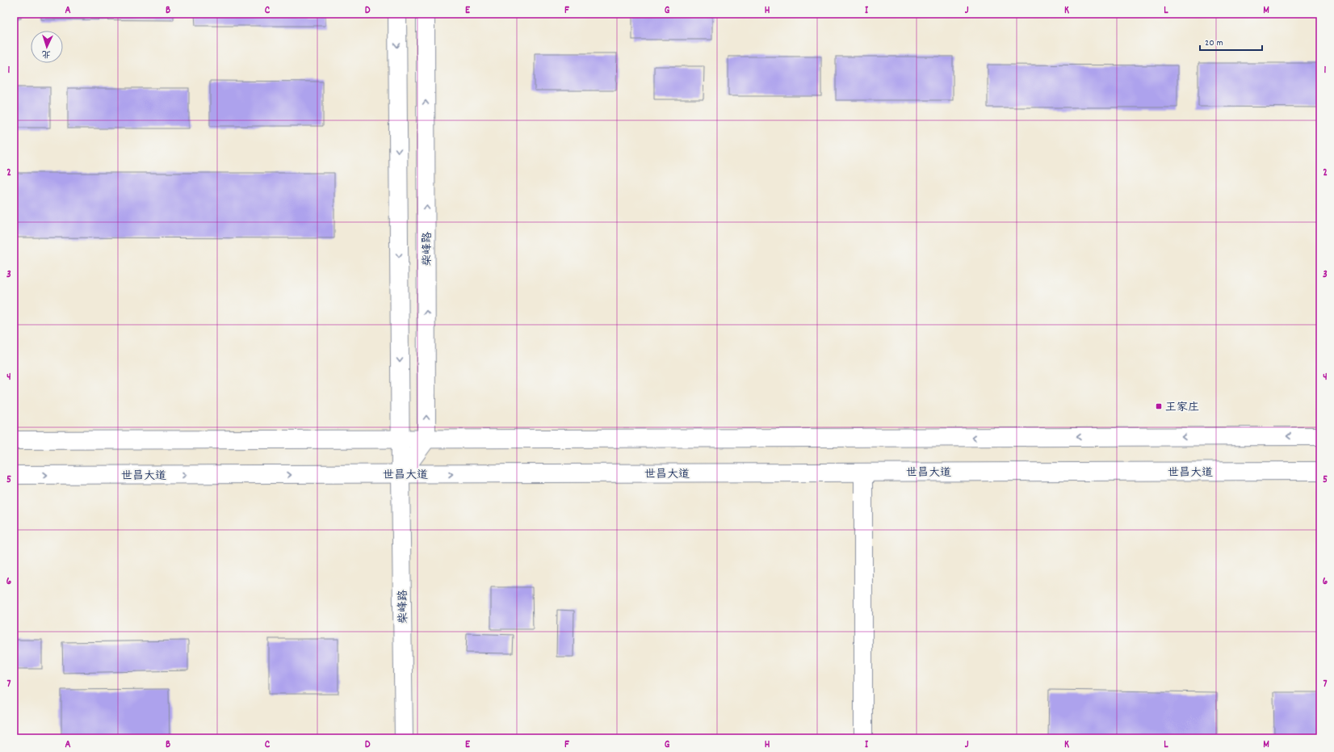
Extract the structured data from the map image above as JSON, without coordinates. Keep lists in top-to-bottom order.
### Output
{
  "streets": {
    "main road": ["柴峰路", "世昌大道"]
  },
  "crossings": [
    ["柴峰路", "世昌大道"]
  ],
  "places": {
    "transit": ["王家庄"]
  },
  "scale_bar": "20 m",
  "north": "bottom",
  "grid": {
    "columns": [
      "A",
      "B",
      "C",
      "D",
      "E",
      "F",
      "G",
      "H",
      "I",
      "J",
      "K",
      "L",
      "M"
    ],
    "rows": [
      "1",
      "2",
      "3",
      "4",
      "5",
      "6",
      "7"
    ]
  }
}
